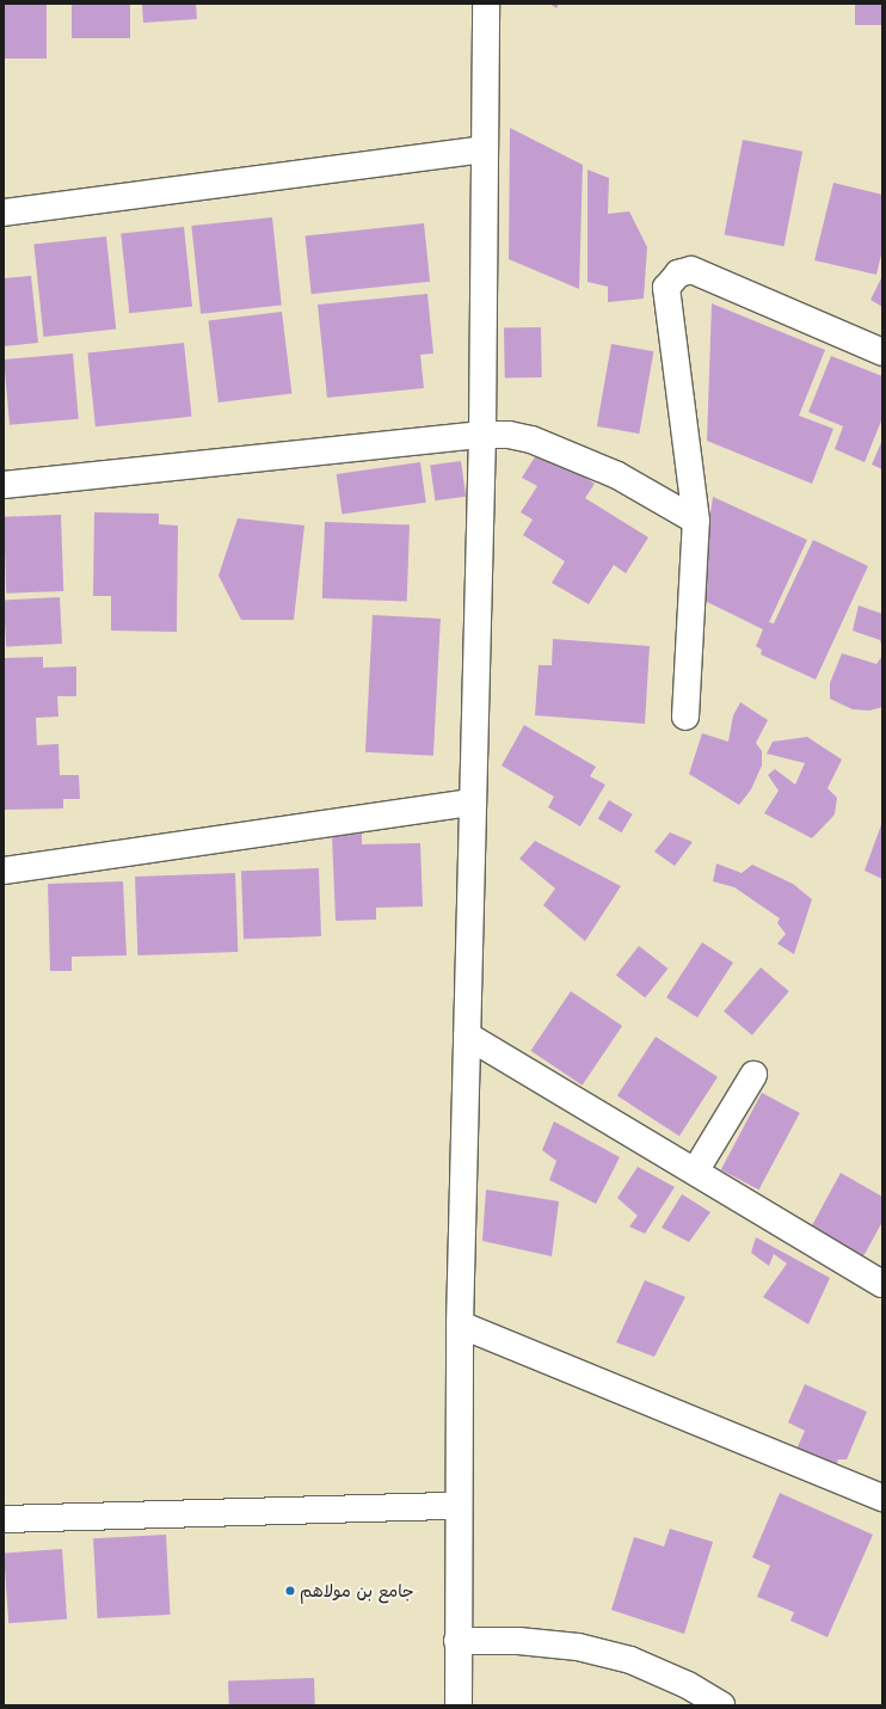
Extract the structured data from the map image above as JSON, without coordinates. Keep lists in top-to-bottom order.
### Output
{
  "places": ["جامع بن مولاهم"]
}
